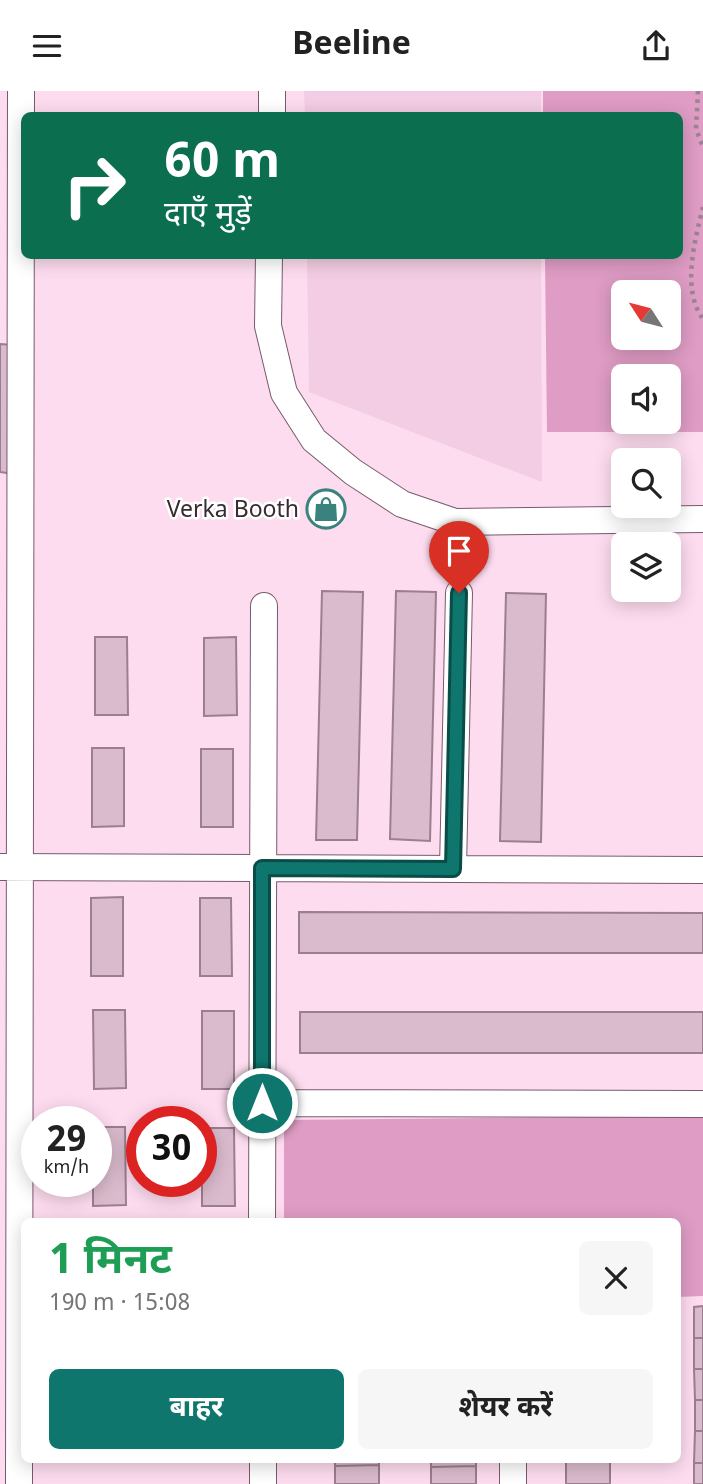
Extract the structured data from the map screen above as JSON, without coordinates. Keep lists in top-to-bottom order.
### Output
{
  "places": {
    "shop": ["Verka Booth"]
  },
  "north": "top left",
  "page": {
    "header": "Beeline",
    "turn": ["60 m", "दाएँ मुड़ें"],
    "speed": "29 km/h",
    "limit": "30",
    "heading": ["1 मिनट", "190 m · 15:08"],
    "buttons": ["बाहर", "शेयर करें"]
  }
}
